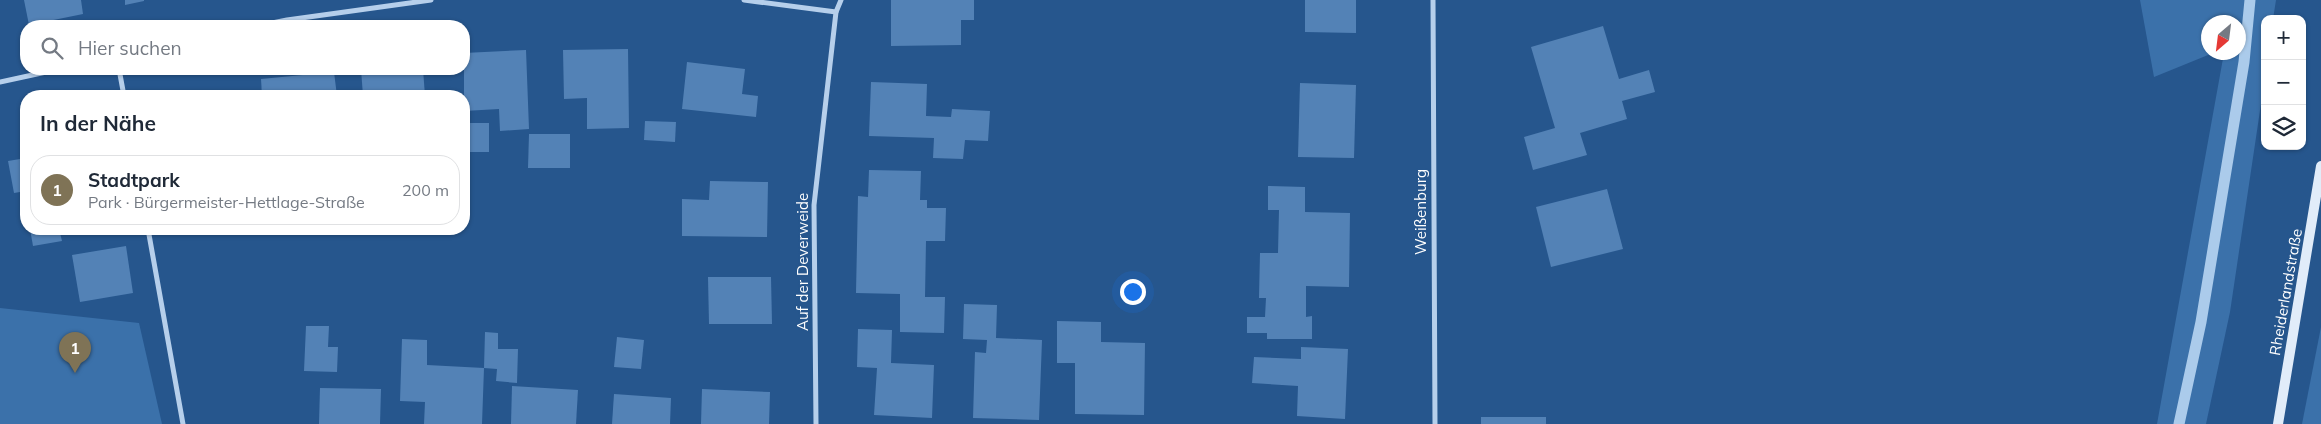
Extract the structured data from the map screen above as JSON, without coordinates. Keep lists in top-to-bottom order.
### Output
{
  "streets": {
    "main road": ["Rheiderlandstraße"],
    "street": ["Weißenburg", "Auf der Deverweide"]
  },
  "north": "bottom left",
  "page": {
    "map_buttons": ["+", "−"],
    "search": "Hier suchen",
    "heading": "In der Nähe",
    "list": [
      {
        "mark": "1",
        "name": "Stadtpark",
        "note": "Park · Bürgermeister-Hettlage-Straße",
        "value": "200 m"
      }
    ],
    "pins": "1"
  }
}
